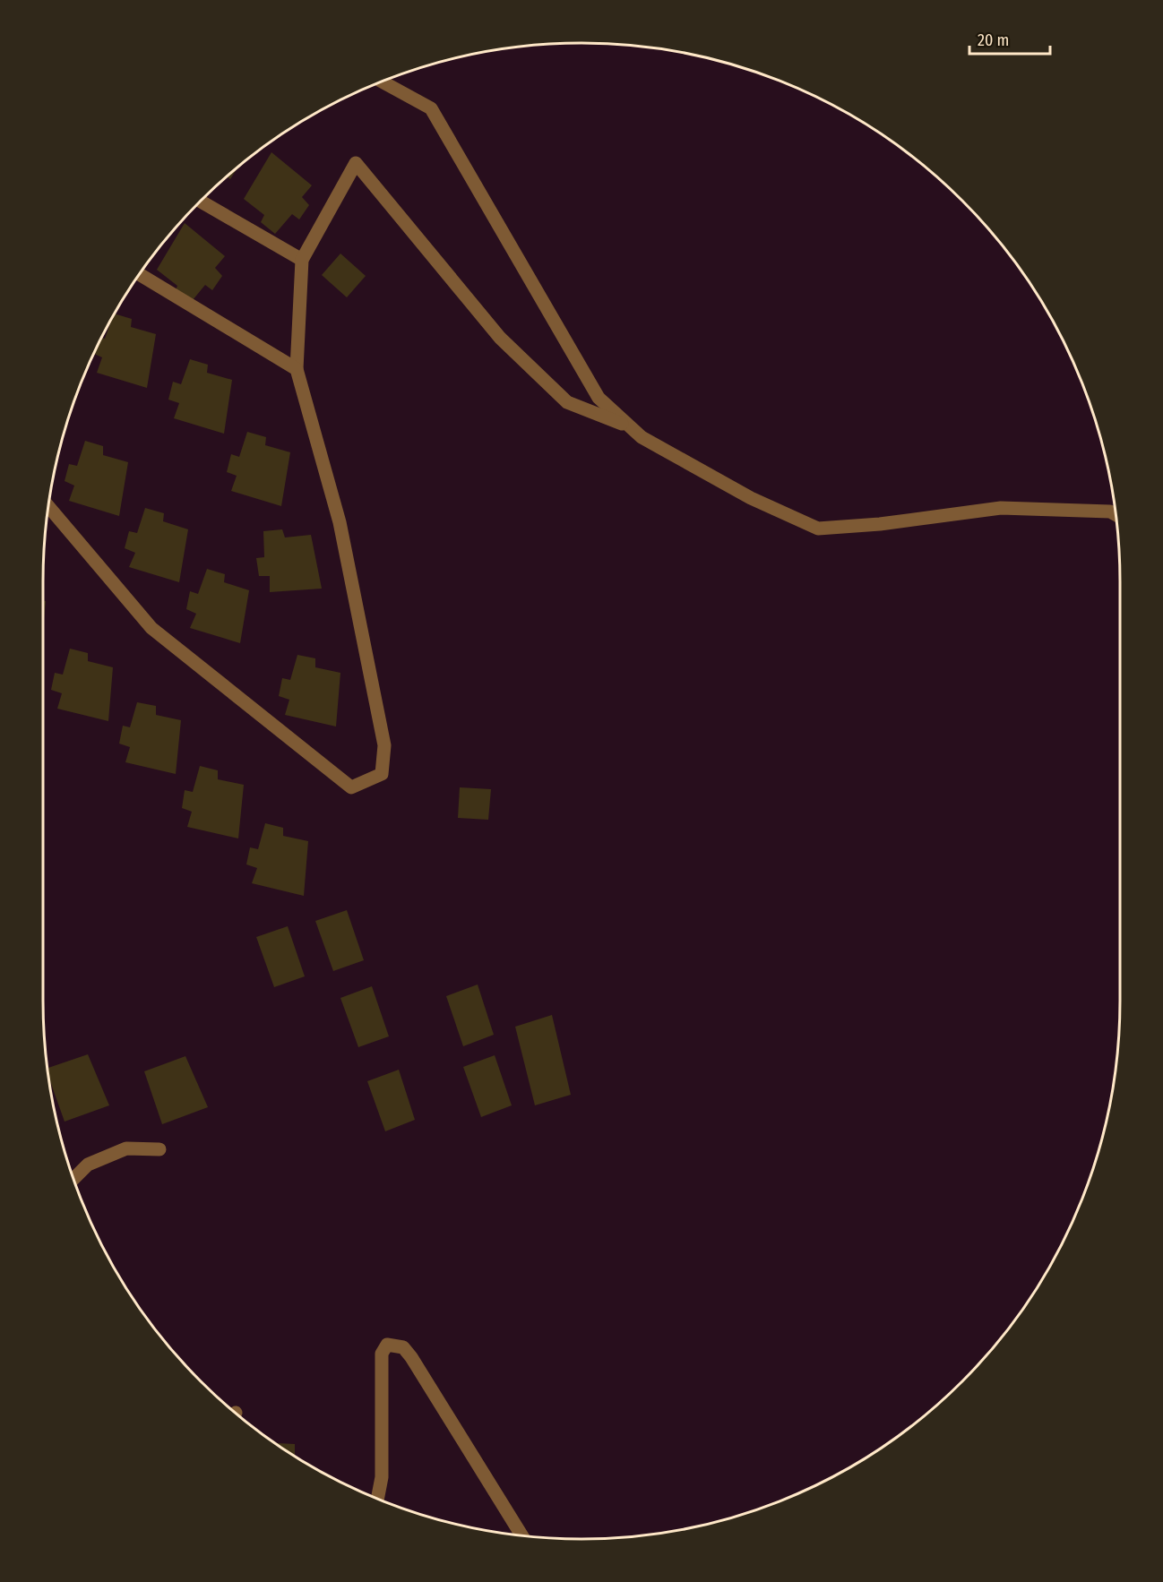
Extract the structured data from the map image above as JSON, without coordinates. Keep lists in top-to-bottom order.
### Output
{
  "scale_bar": "20 m"
}
